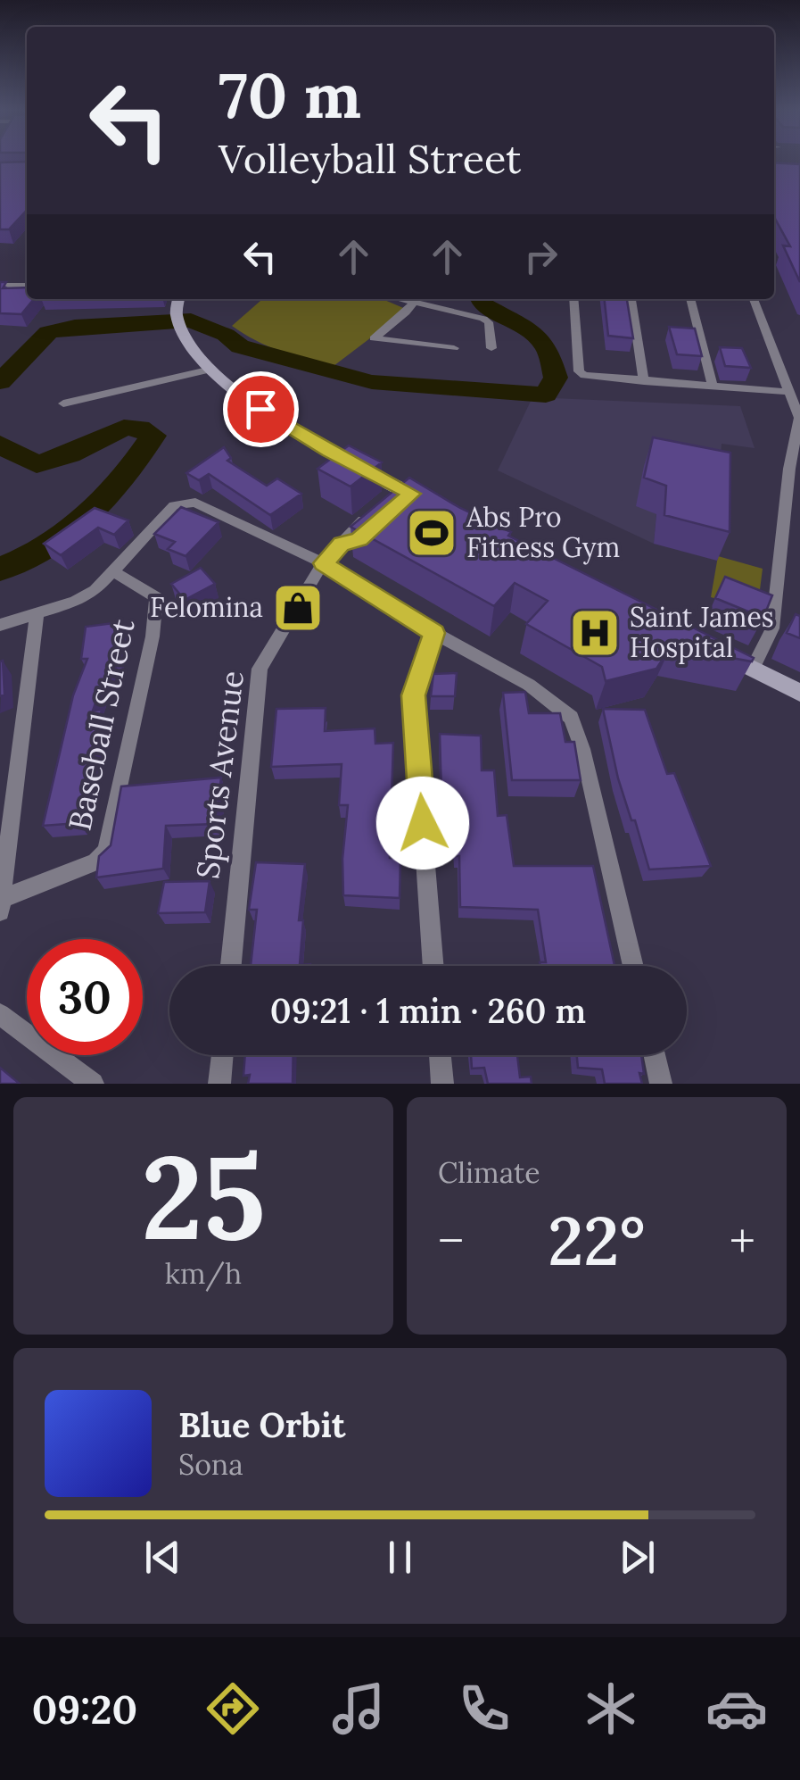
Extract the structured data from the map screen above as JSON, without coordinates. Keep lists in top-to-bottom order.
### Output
{
  "streets": {
    "street": ["Baseball Street", "Sports Avenue"]
  },
  "places": {
    "sports": ["Abs Pro Fitness Gym"],
    "shop": ["Felomina"],
    "hospital": ["Saint James Hospital"]
  },
  "page": {
    "turn": ["70 m", "Volleyball Street"],
    "limit": "30",
    "trip": "09:21 · 1 min · 260 m",
    "tile": [
      ["25", "km/h"],
      "Climate"
    ],
    "heat": ["−", "22°", "+"],
    "song": ["Blue Orbit", "Sona"],
    "tabs": "09:20"
  }
}
